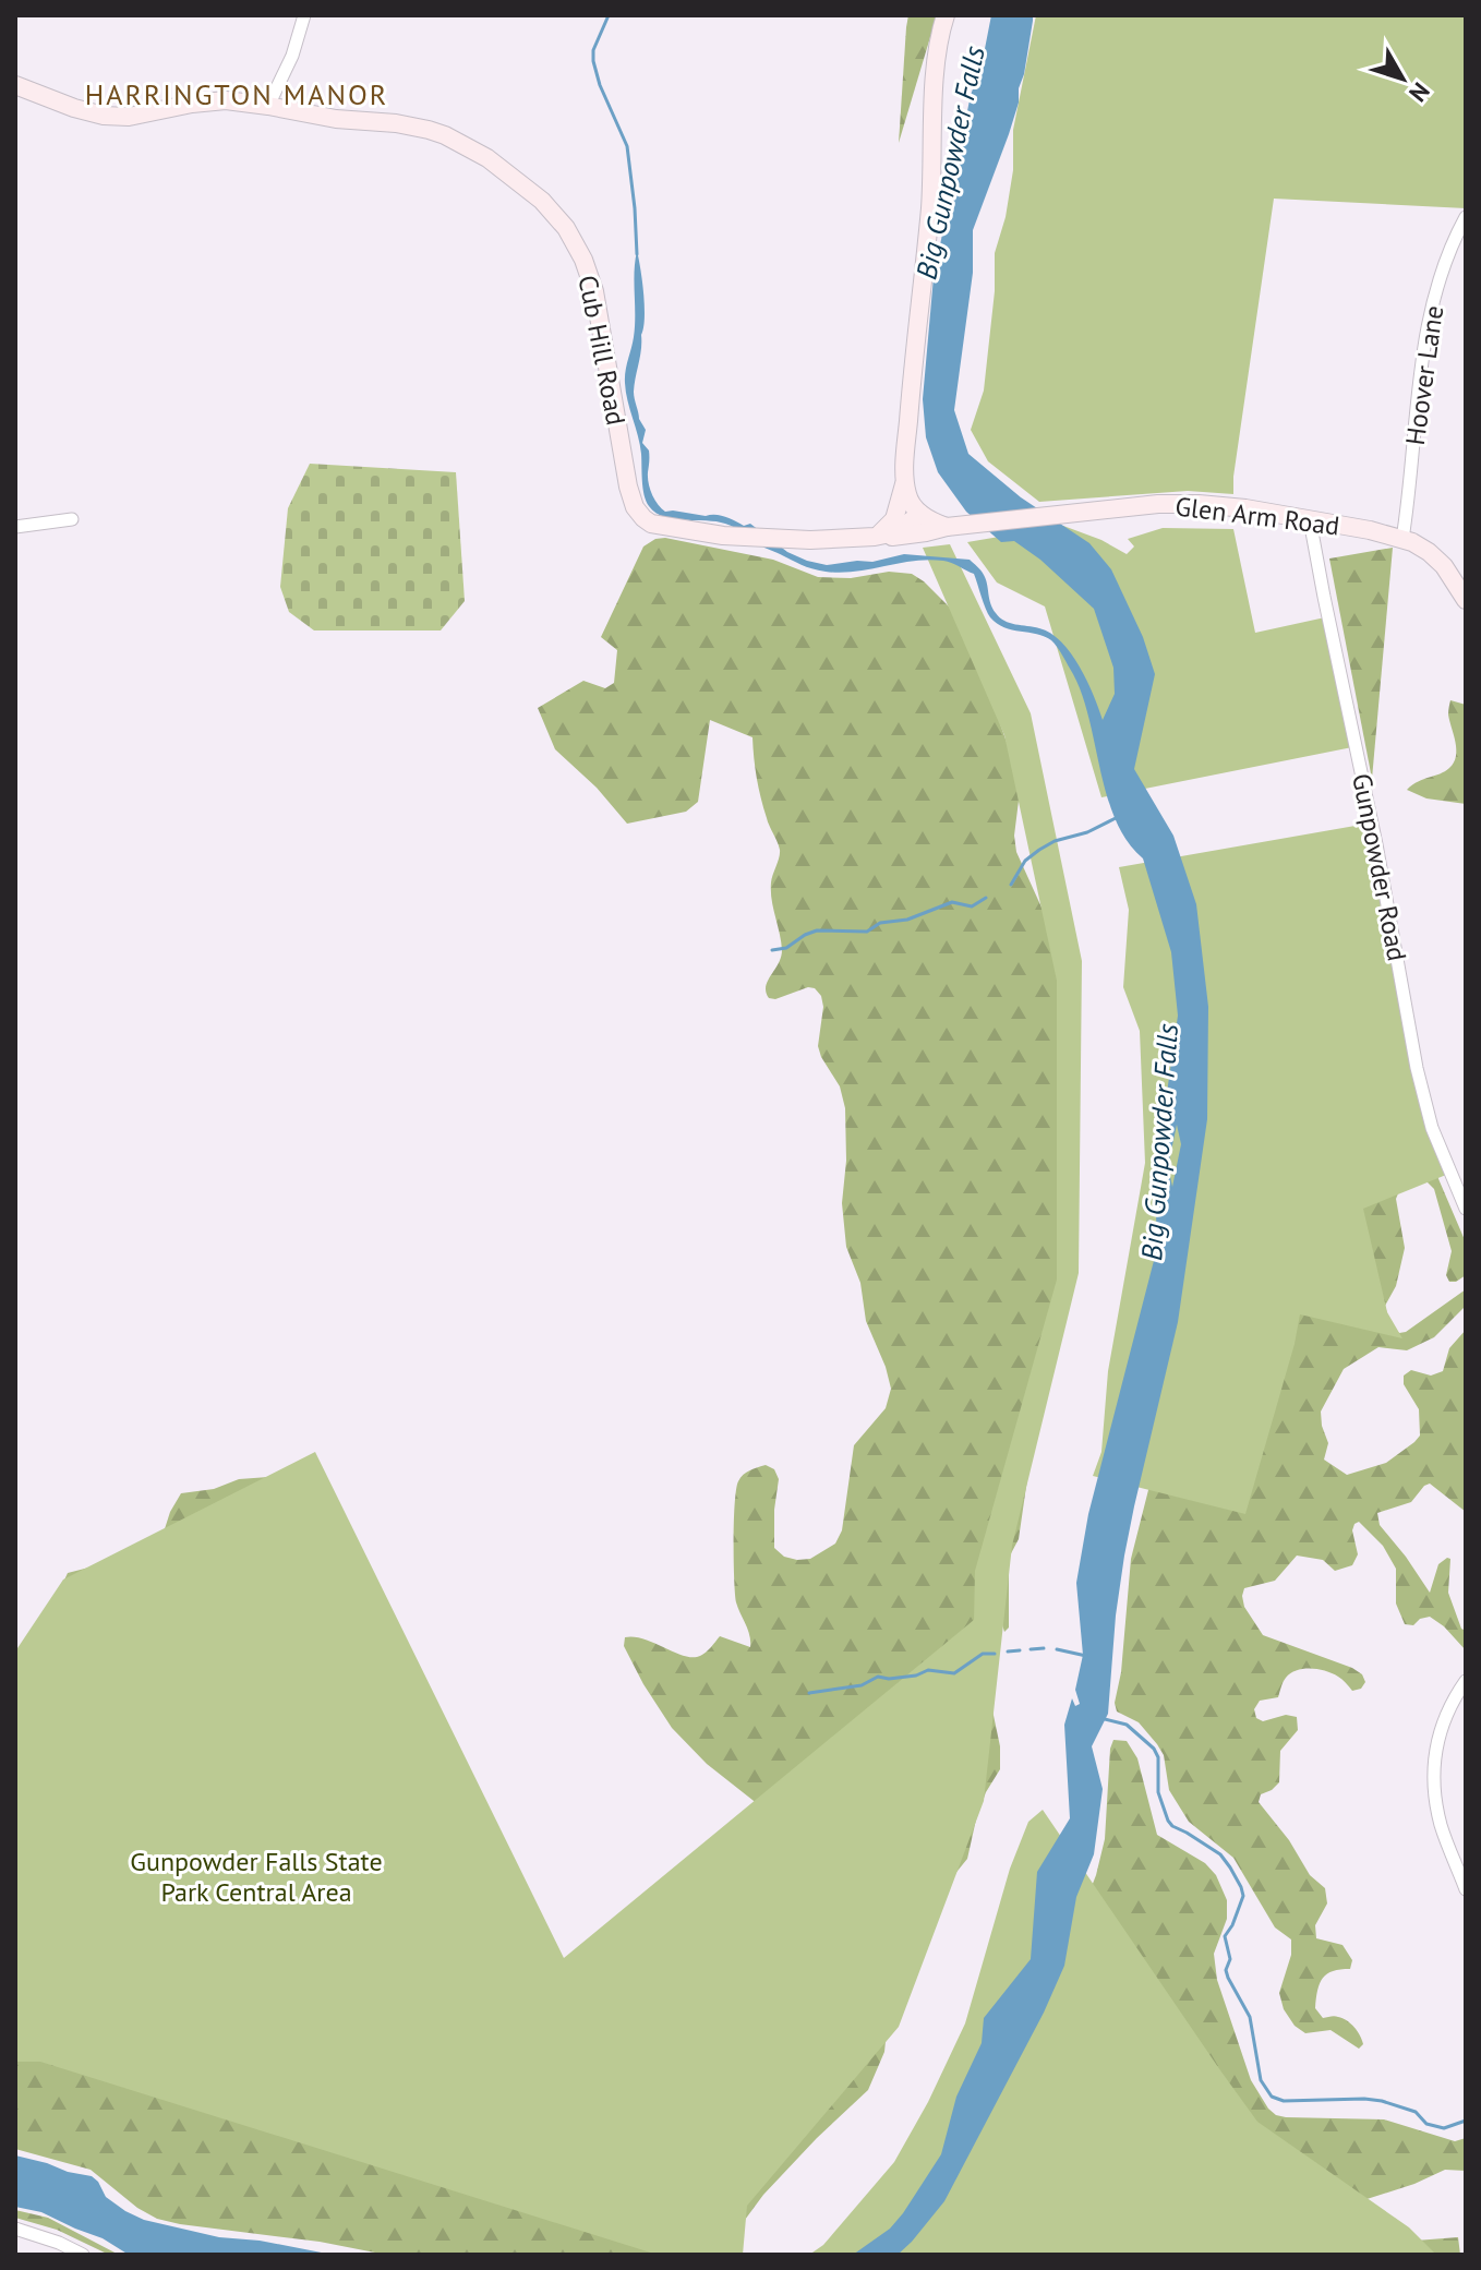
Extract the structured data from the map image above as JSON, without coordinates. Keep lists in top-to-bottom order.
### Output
{
  "streets": {
    "main road": ["Cub Hill Road", "Glen Arm Road"],
    "street": ["Hoover Lane", "Gunpowder Road"]
  },
  "crossings": [
    ["Cub Hill Road", "Glen Arm Road"],
    ["Hoover Lane", "Glen Arm Road"],
    ["Glen Arm Road", "Gunpowder Road"]
  ],
  "districts": ["HARRINGTON MANOR"],
  "water": ["Big Gunpowder Falls"],
  "parks": ["Gunpowder Falls State Park Central Area"],
  "north": "bottom right"
}
